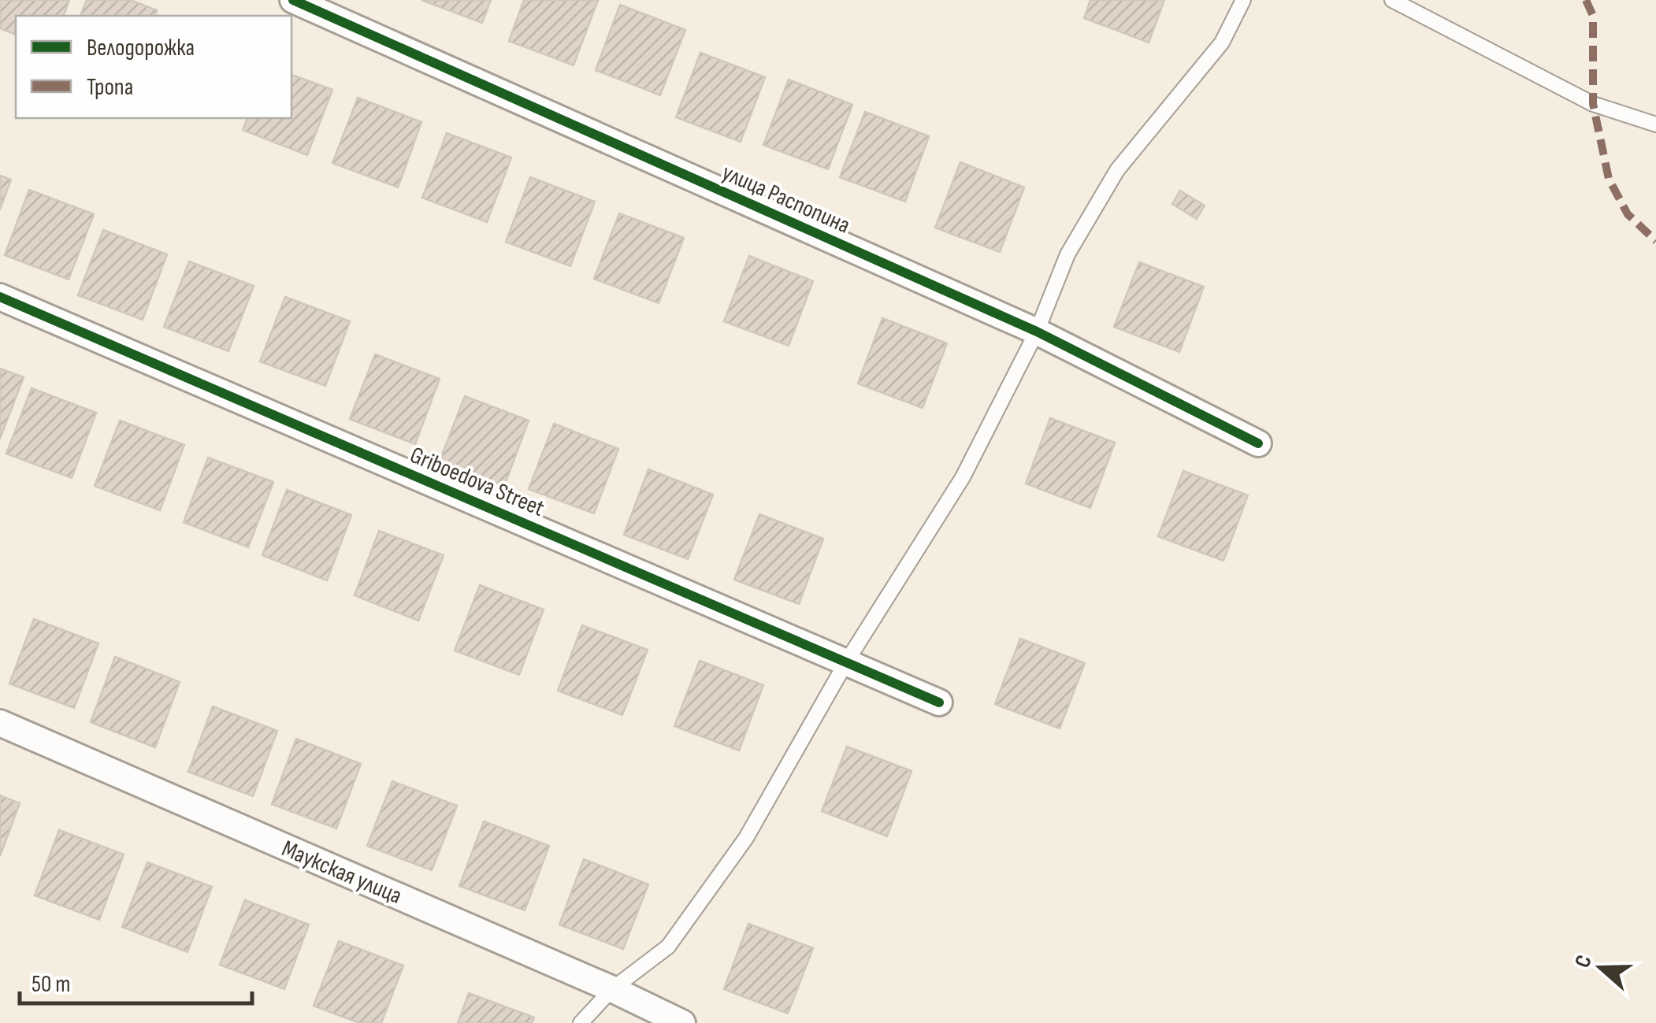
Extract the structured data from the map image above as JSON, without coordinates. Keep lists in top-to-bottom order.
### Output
{
  "streets": {
    "street": ["улица Распопина", "Griboedova Street", "Маукская улица"]
  },
  "legend": ["Велодорожка", "Тропа"],
  "scale_bar": "50 m",
  "north": "left"
}
